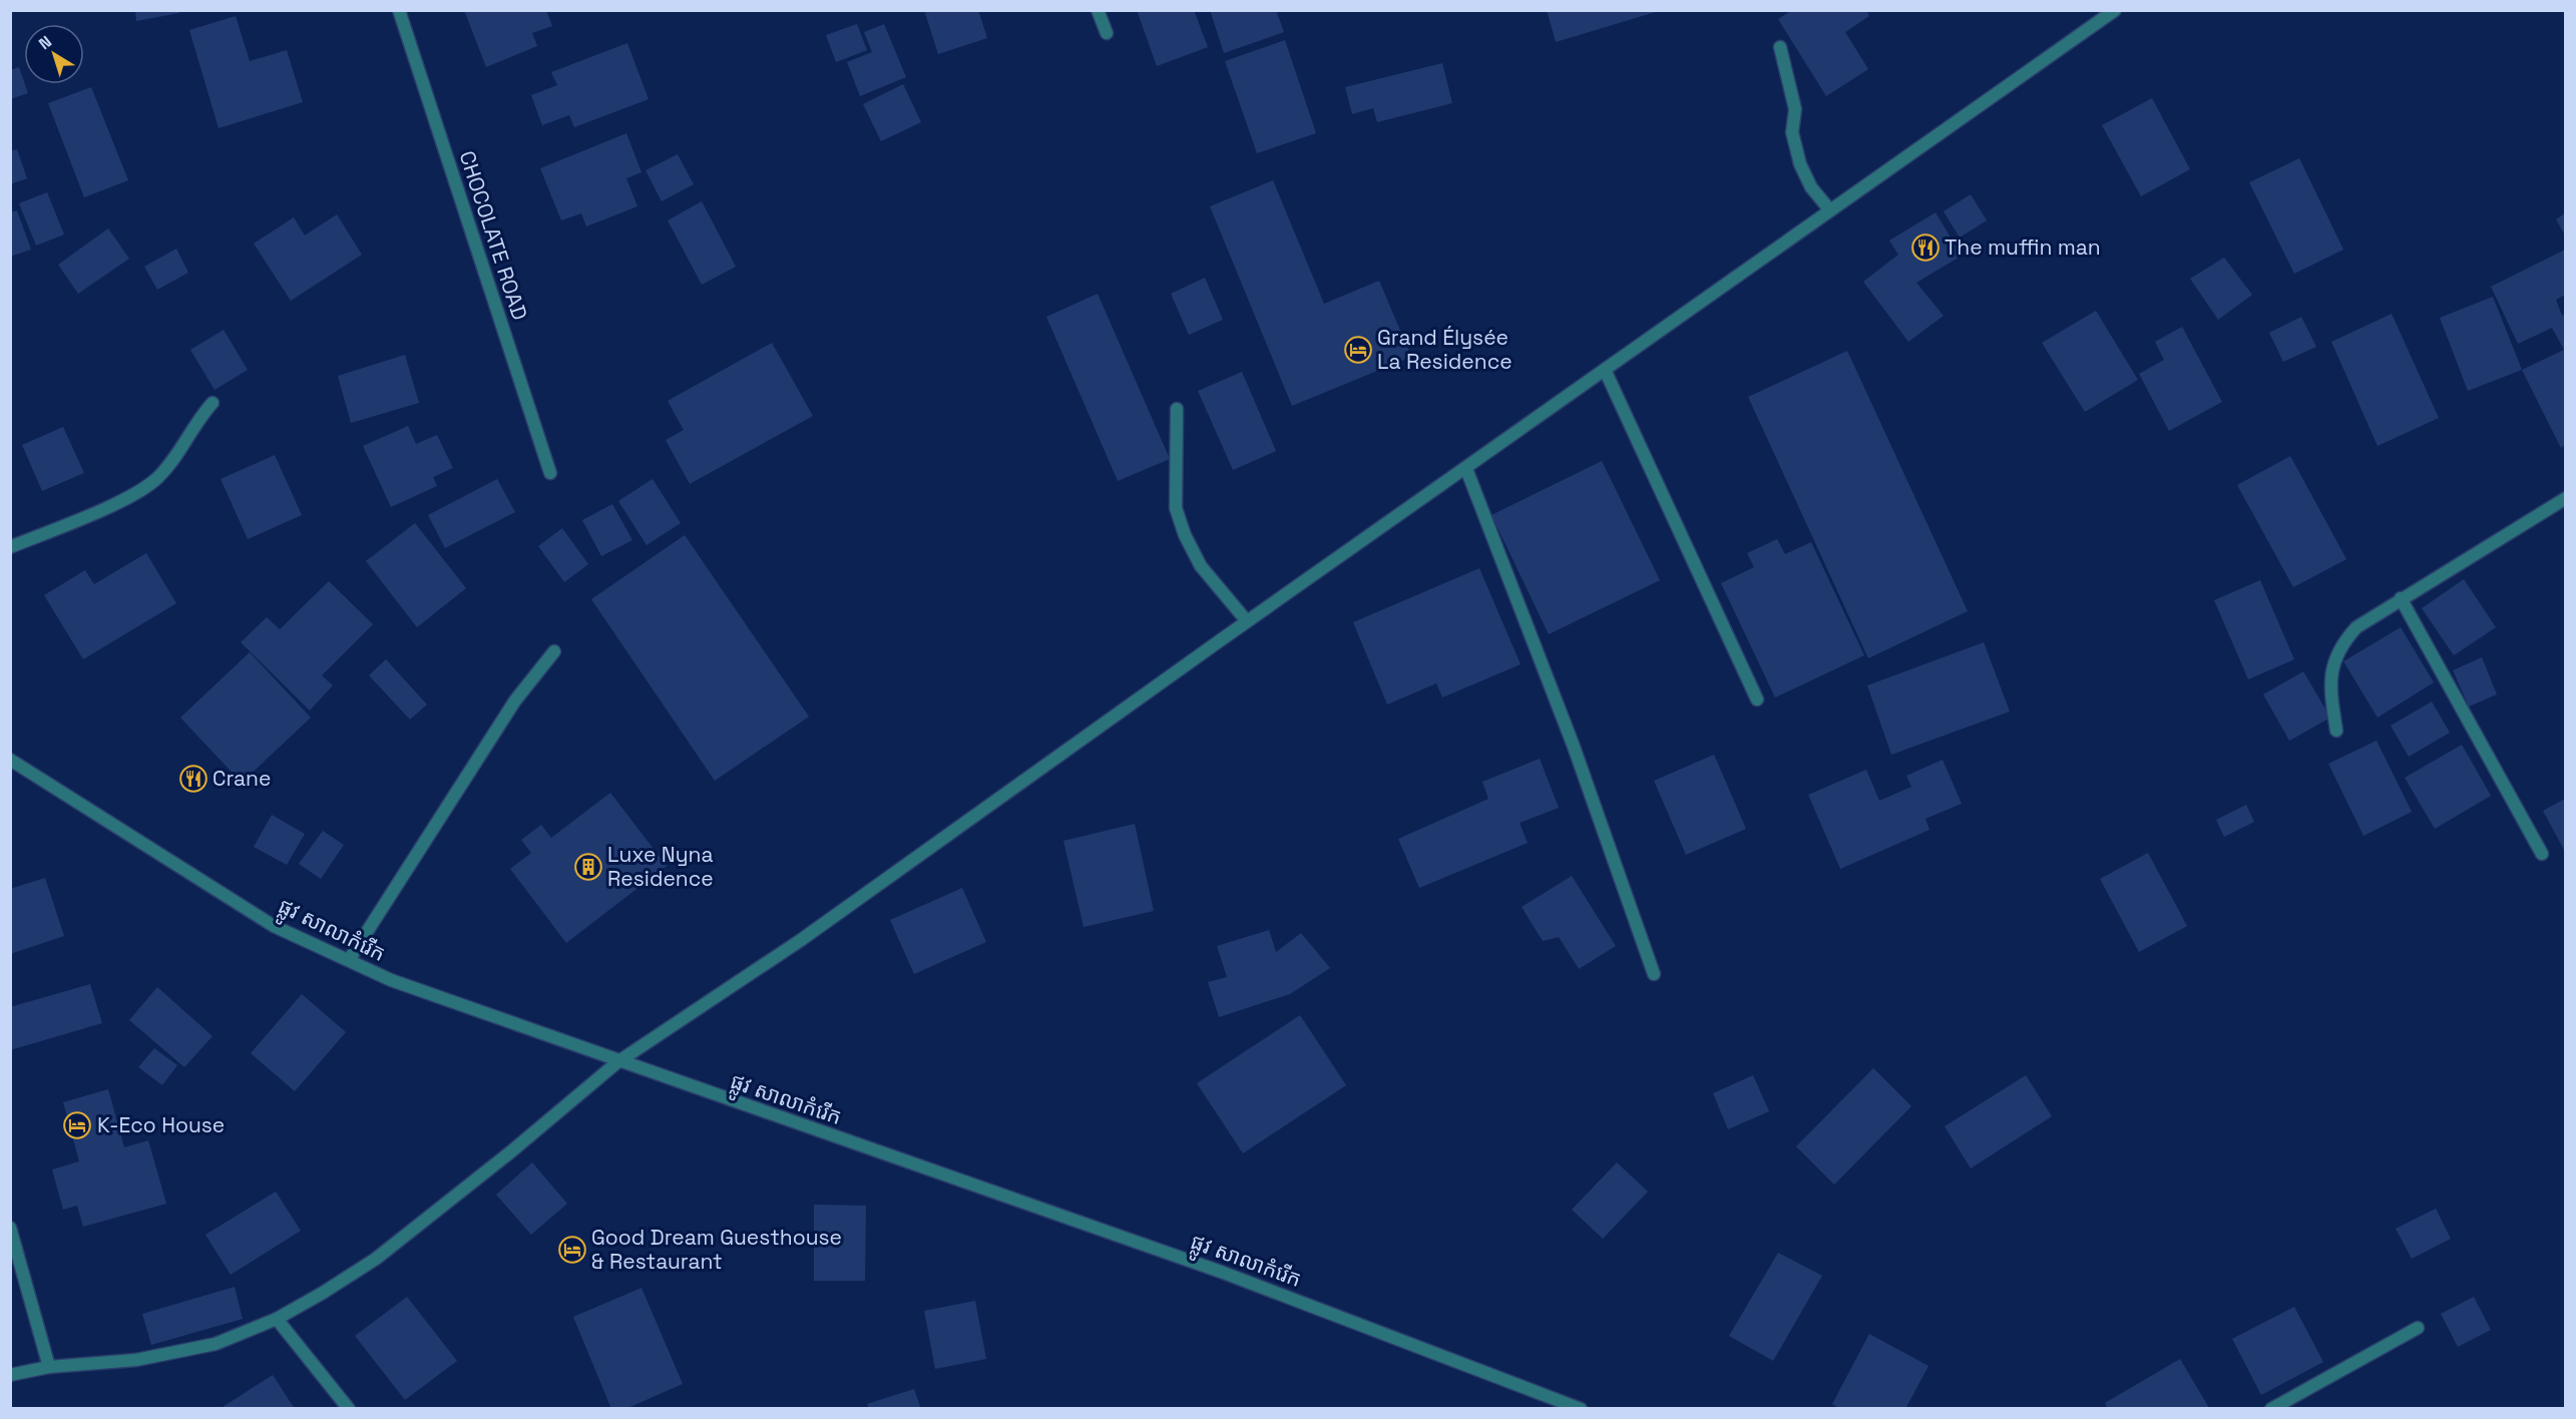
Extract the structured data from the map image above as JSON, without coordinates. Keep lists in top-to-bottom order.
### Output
{
  "streets": {
    "street": ["CHOCOLATE ROAD", "ផ្លូវ សាលាកំរើក"]
  },
  "places": {
    "restaurant": ["The muffin man", "Crane"],
    "hotel": ["Grand Élysée La Residence", "K-Eco House", "Good Dream Guesthouse & Restaurant"],
    "building": ["Luxe Nyna Residence"]
  },
  "north": "top left"
}
